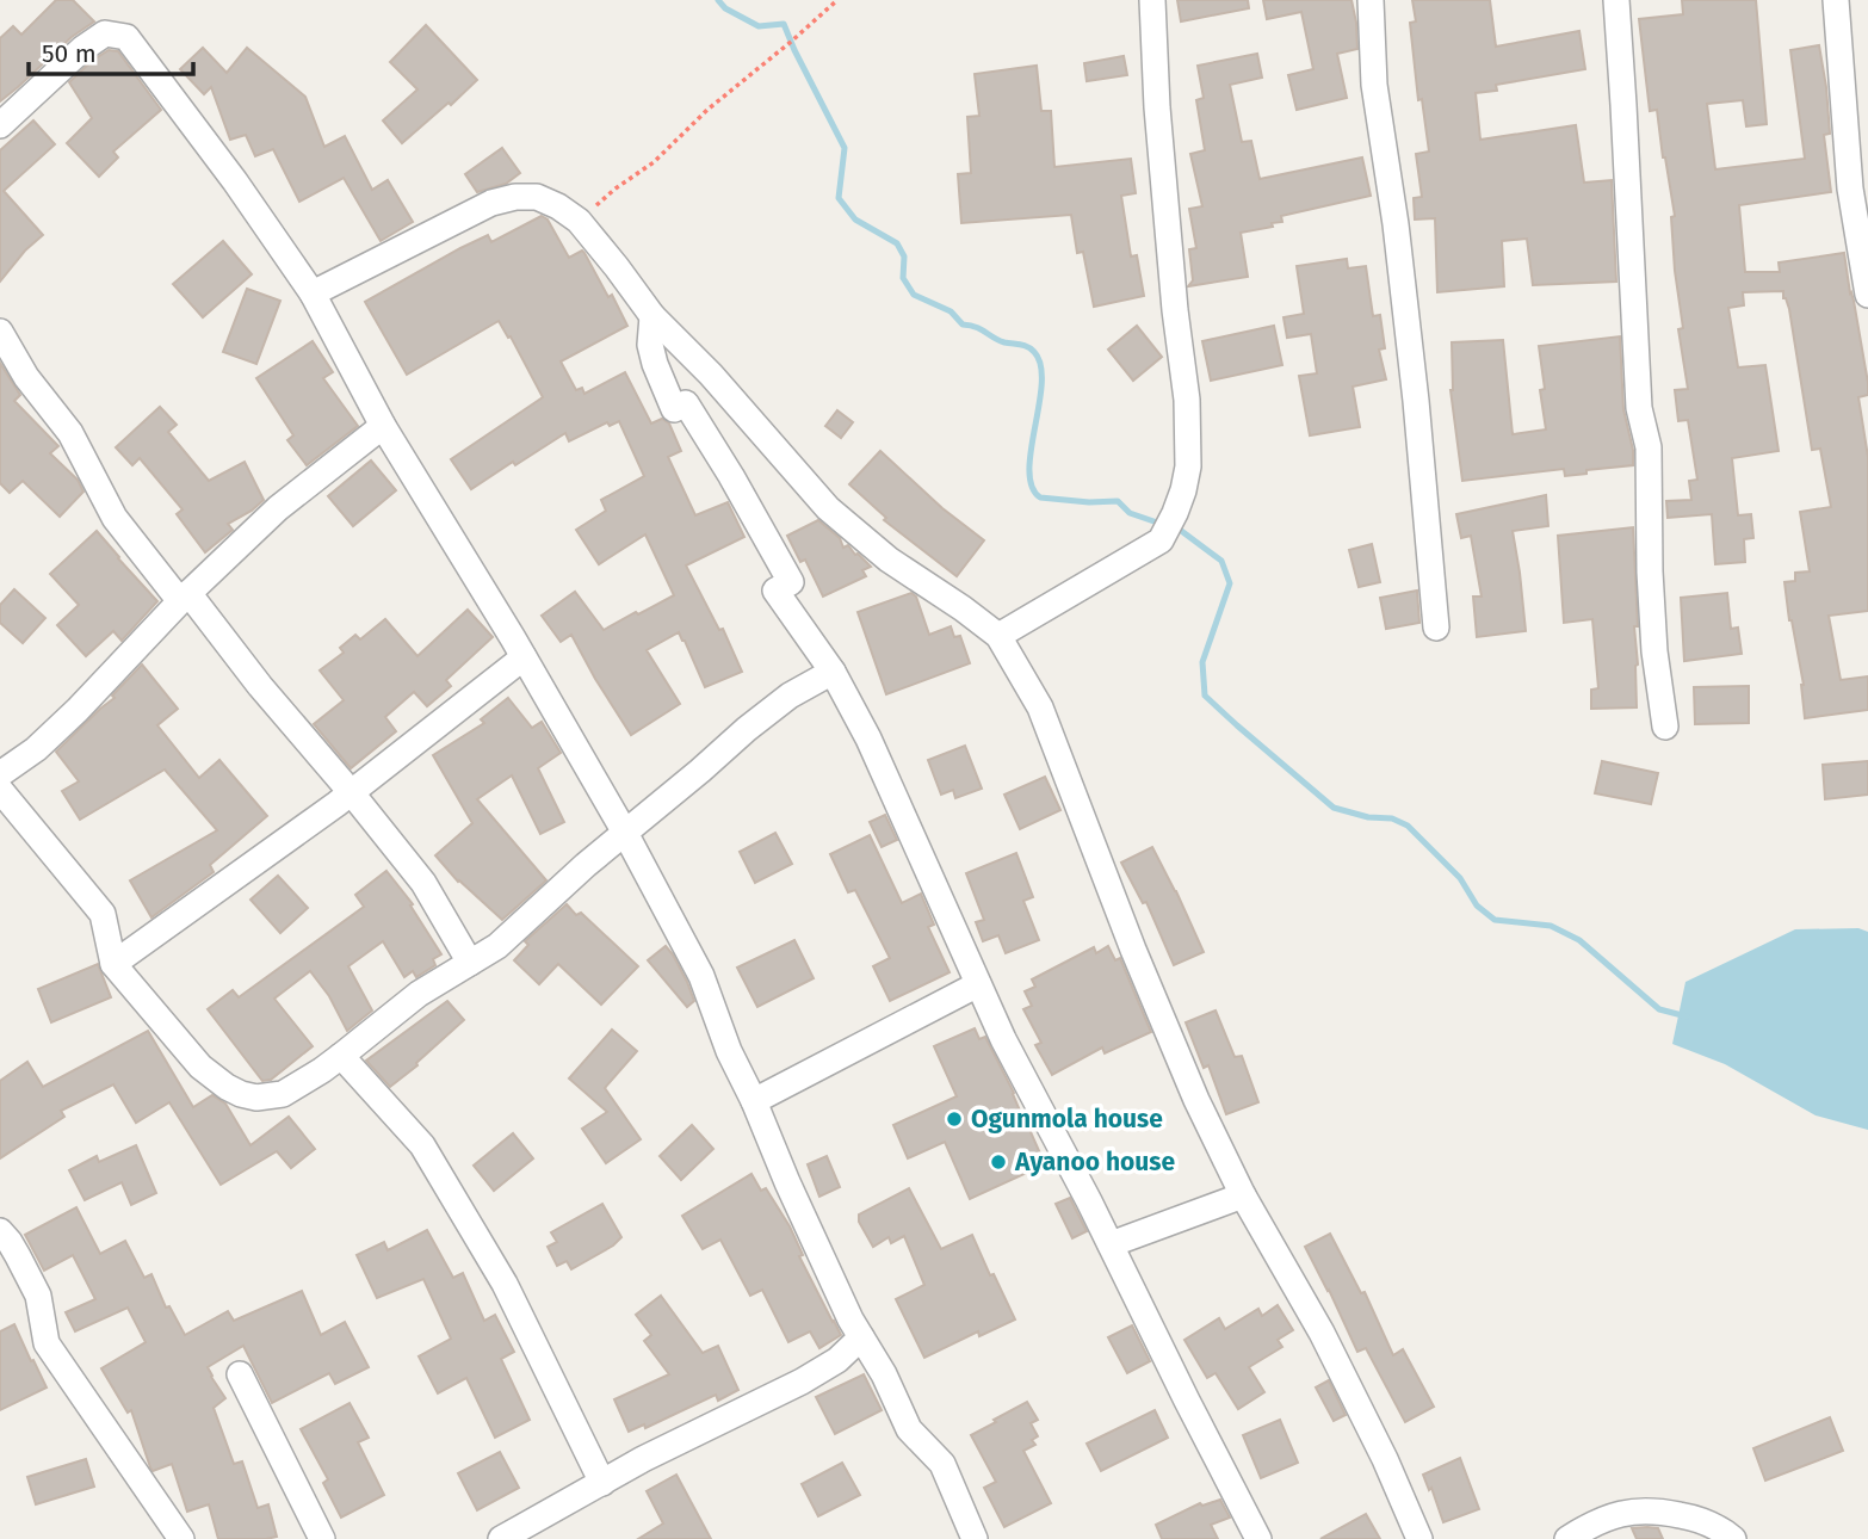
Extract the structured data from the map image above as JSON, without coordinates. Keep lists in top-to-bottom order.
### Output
{
  "places": ["Ogunmola house", "Ayanoo house"],
  "scale_bar": "50 m"
}
